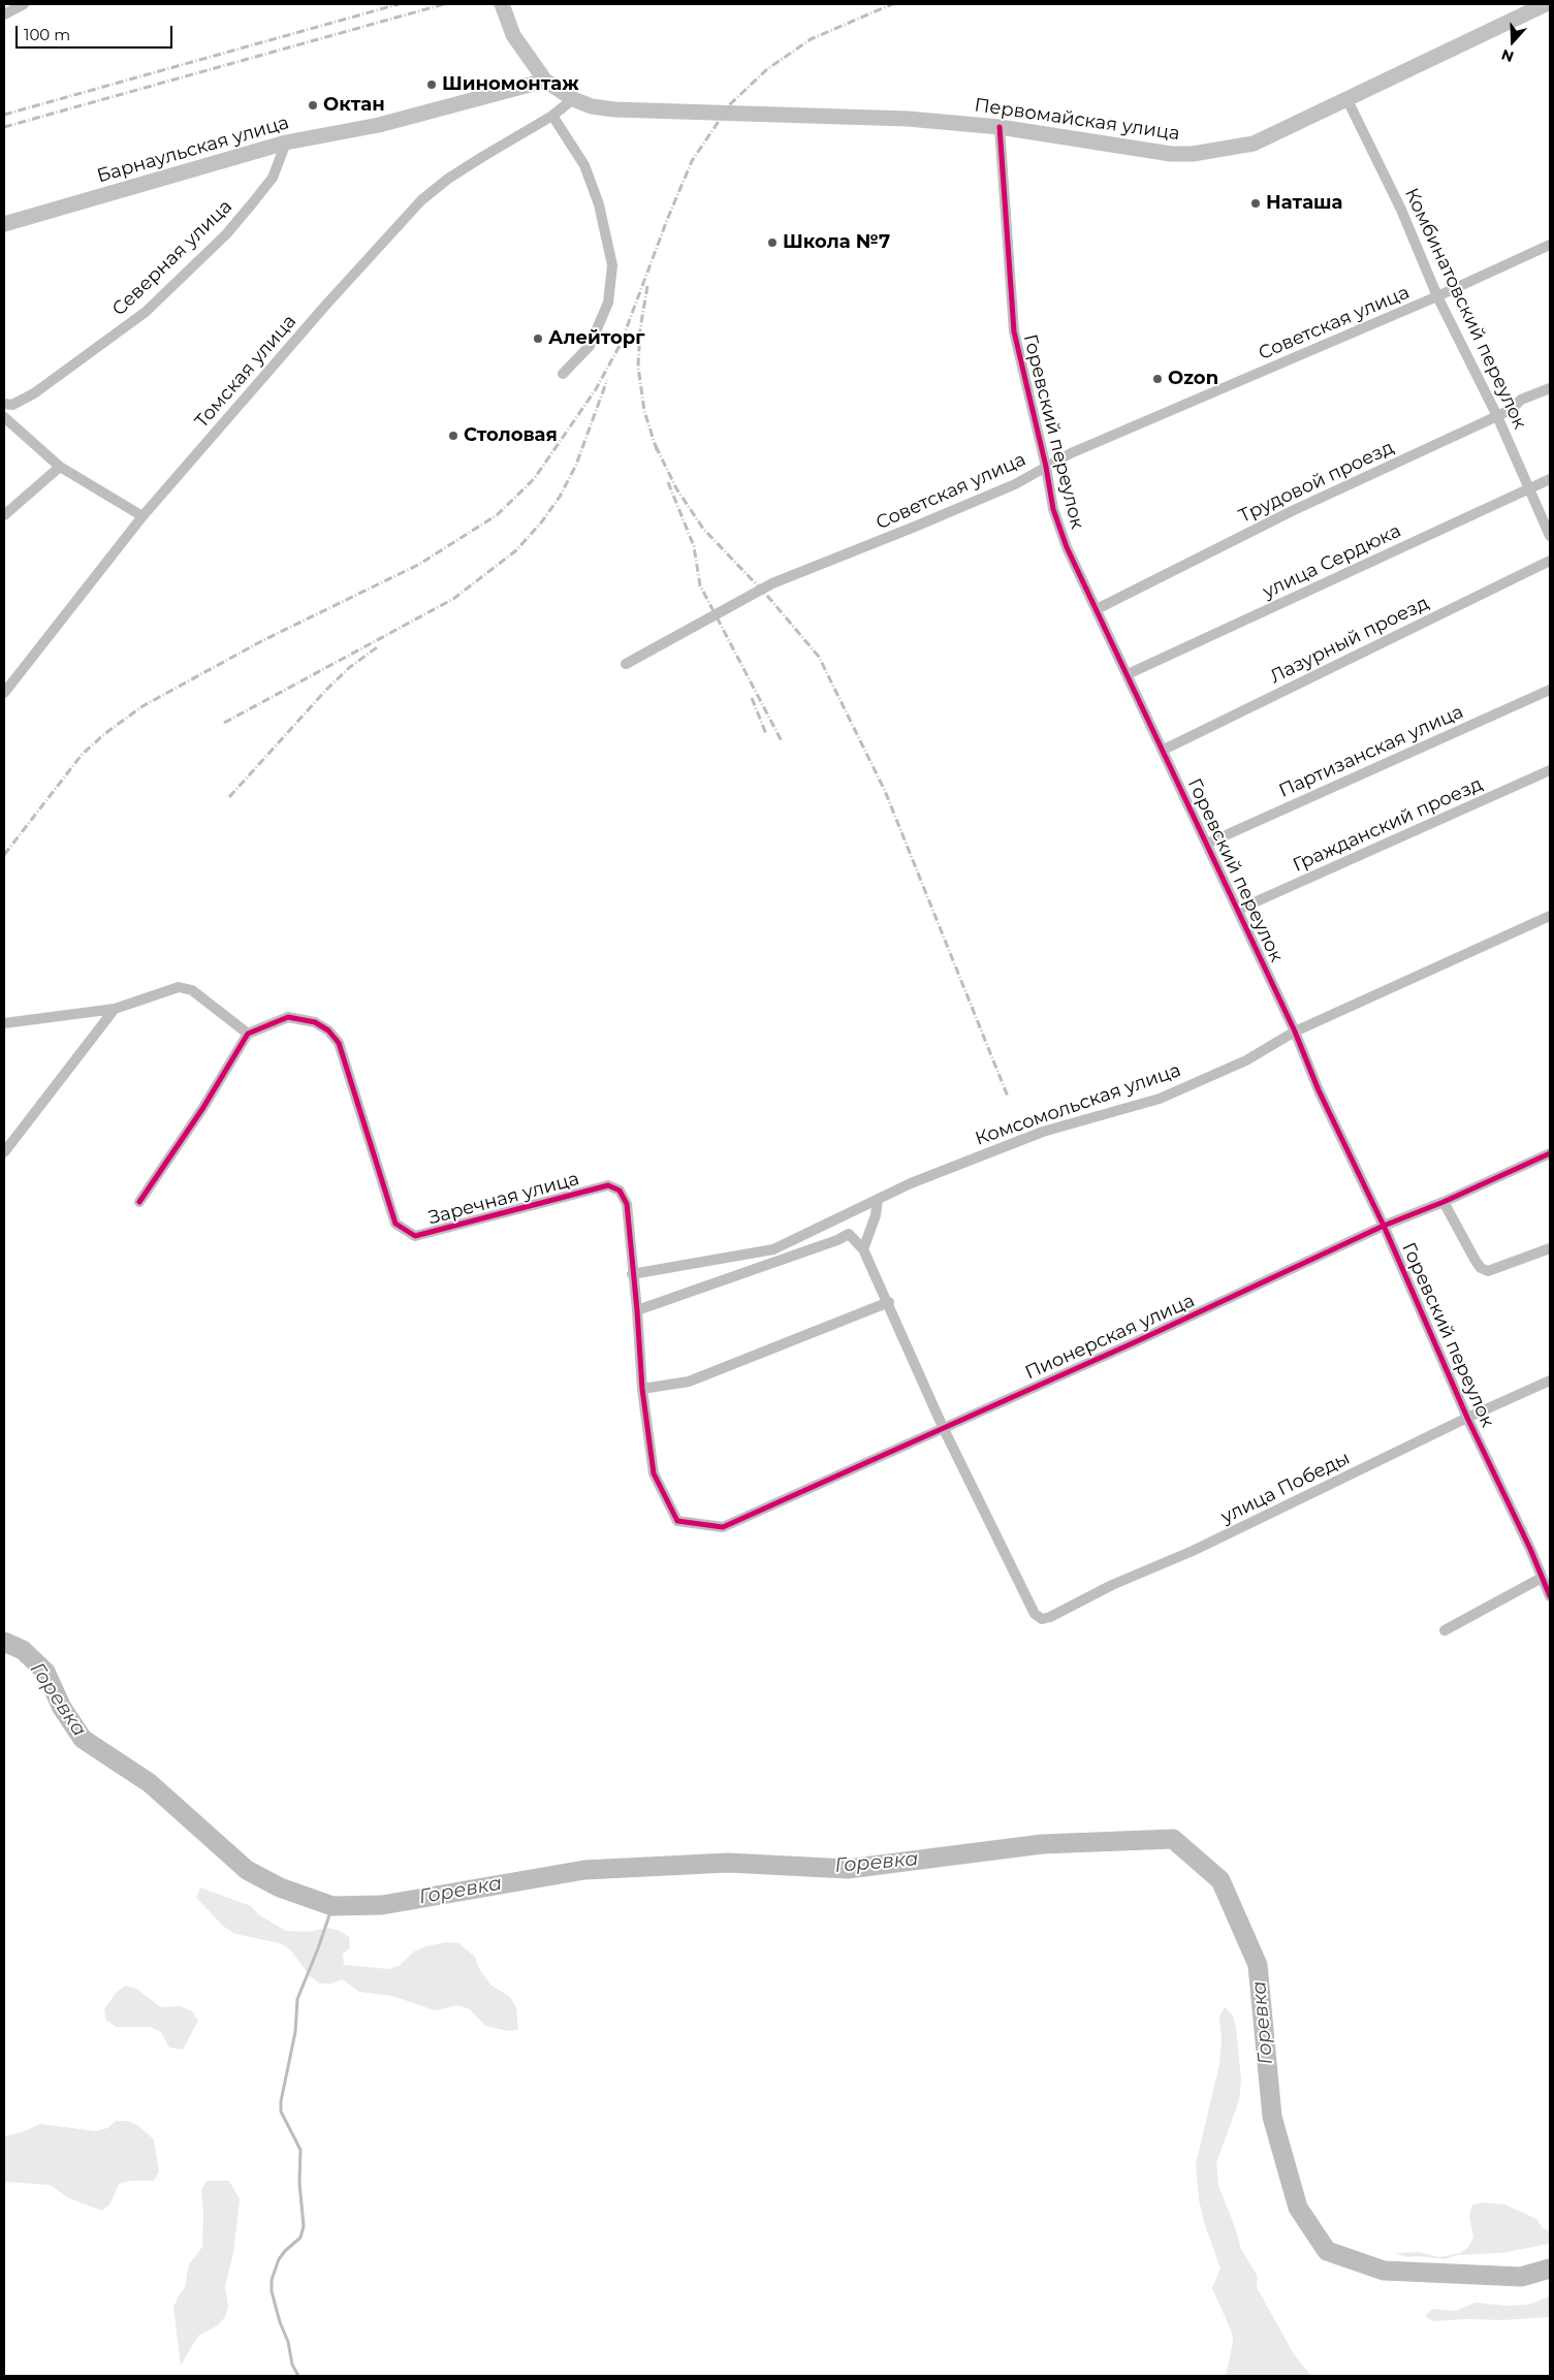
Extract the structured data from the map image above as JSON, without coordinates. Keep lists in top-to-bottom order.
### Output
{
  "streets": {
    "main road": ["Первомайская улица", "Барнаульская улица"],
    "street": [
      "Северная улица",
      "Комбинатовский переулок",
      "Советская улица",
      "Томская улица",
      "Горевский переулок",
      "Трудовой проезд",
      "улица Сердюка",
      "Лазурный проезд",
      "Партизанская улица",
      "Гражданский проезд",
      "Комсомольская улица",
      "Заречная улица",
      "Пионерская улица",
      "улица Победы"
    ]
  },
  "crossings": [
    ["Первомайская улица", "Барнаульская улица"],
    ["Первомайская улица", "Комбинатовский переулок"],
    ["Первомайская улица", "Горевский переулок"],
    ["Барнаульская улица", "Северная улица"],
    ["Комбинатовский переулок", "Советская улица"],
    ["Комбинатовский переулок", "Трудовой проезд"],
    ["Комбинатовский переулок", "улица Сердюка"],
    ["Советская улица", "Горевский переулок"],
    ["Горевский переулок", "Трудовой проезд"],
    ["Горевский переулок", "улица Сердюка"],
    ["Горевский переулок", "Лазурный проезд"],
    ["Горевский переулок", "Партизанская улица"],
    ["Горевский переулок", "Гражданский проезд"],
    ["Горевский переулок", "Комсомольская улица"],
    ["Горевский переулок", "Пионерская улица"],
    ["Горевский переулок", "улица Победы"],
    ["Комсомольская улица", "Заречная улица"],
    ["Заречная улица", "Пионерская улица"],
    ["Пионерская улица", "улица Победы"]
  ],
  "water": ["Горевка"],
  "places": [
    "Шиномонтаж",
    "Октан",
    "Наташа",
    "Школа №7",
    "Алейторг",
    "Ozon",
    "Столовая"
  ],
  "scale_bar": "100 m",
  "north": "bottom"
}
